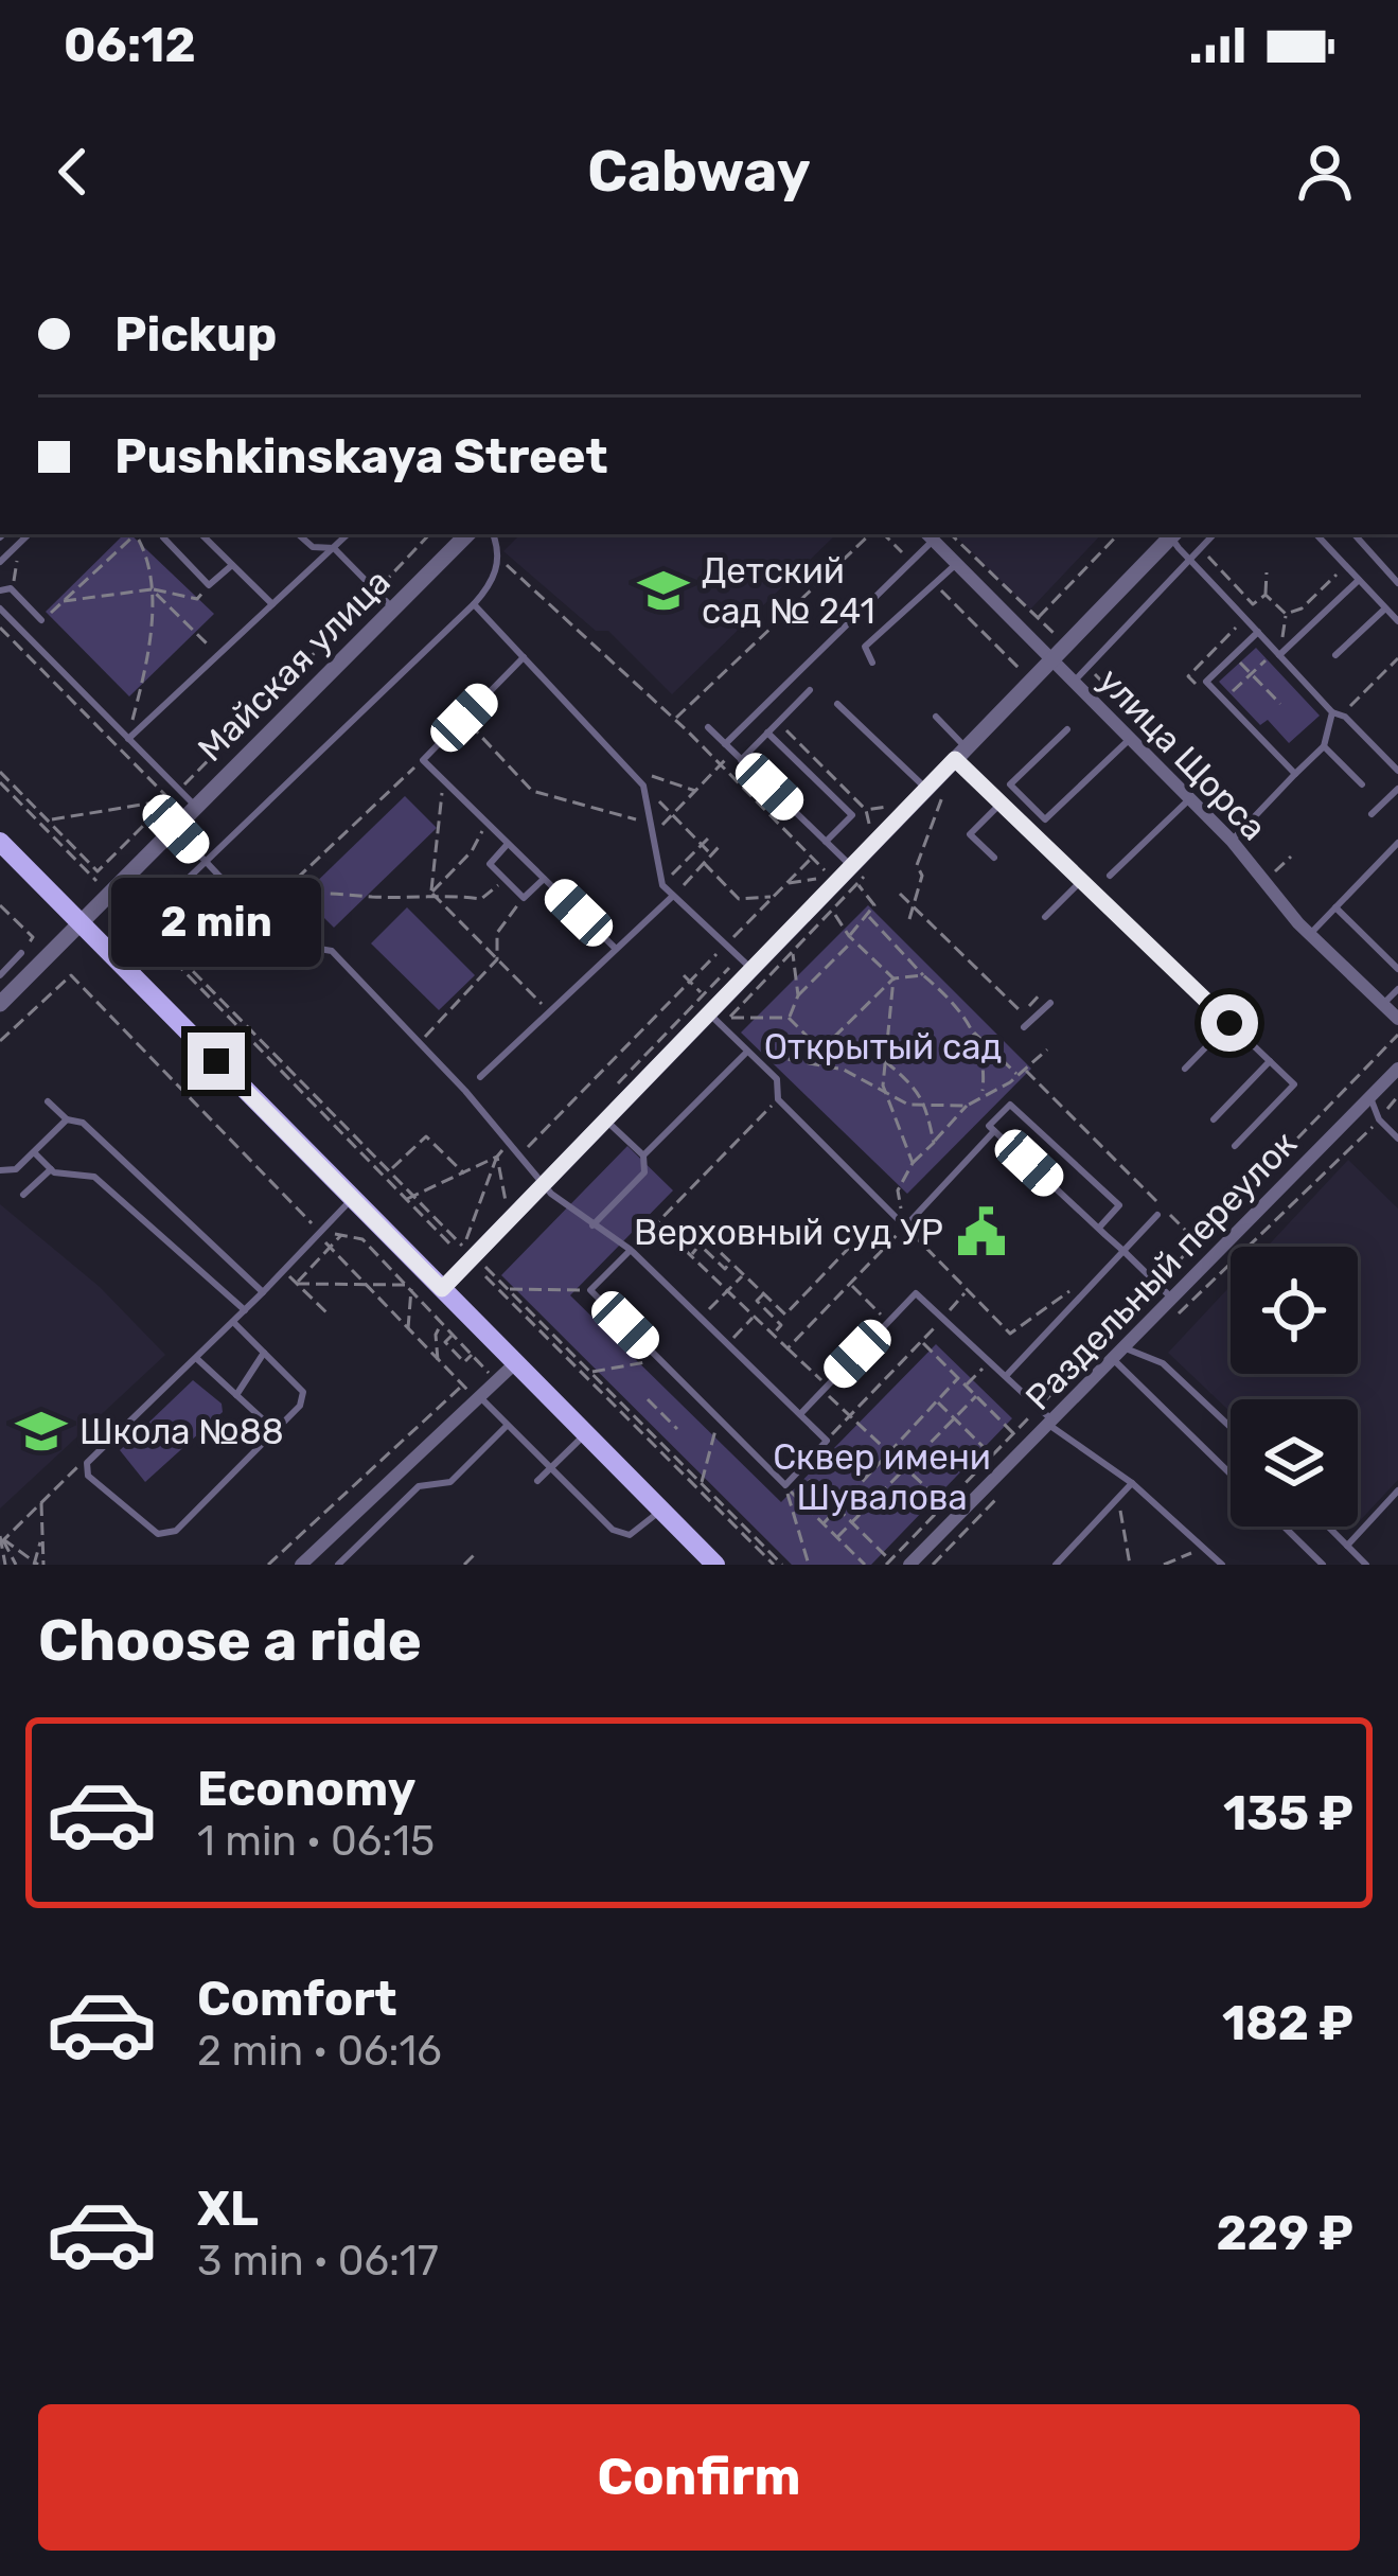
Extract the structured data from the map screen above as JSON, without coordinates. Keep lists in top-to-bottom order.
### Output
{
  "streets": {
    "street": ["Майская улица", "улица Щорса", "Раздельный переулок"]
  },
  "parks": ["Открытый сад", "Сквер имени Шувалова"],
  "places": {
    "school or university": ["Детский сад № 241", "Школа №88"],
    "public building": ["Верховный суд УР"]
  },
  "page": {
    "status": "06:12",
    "header": "Cabway",
    "banner": ["Pickup", "Pushkinskaya Street"],
    "bubble": "2 min",
    "heading": "Choose a ride",
    "list": [
      {
        "name": "Economy",
        "note": "1 min · 06:15",
        "value": "135 ₽"
      },
      {
        "name": "Comfort",
        "note": "2 min · 06:16",
        "value": "182 ₽"
      },
      {
        "name": "XL",
        "note": "3 min · 06:17",
        "value": "229 ₽"
      }
    ],
    "buttons": "Confirm"
  }
}
